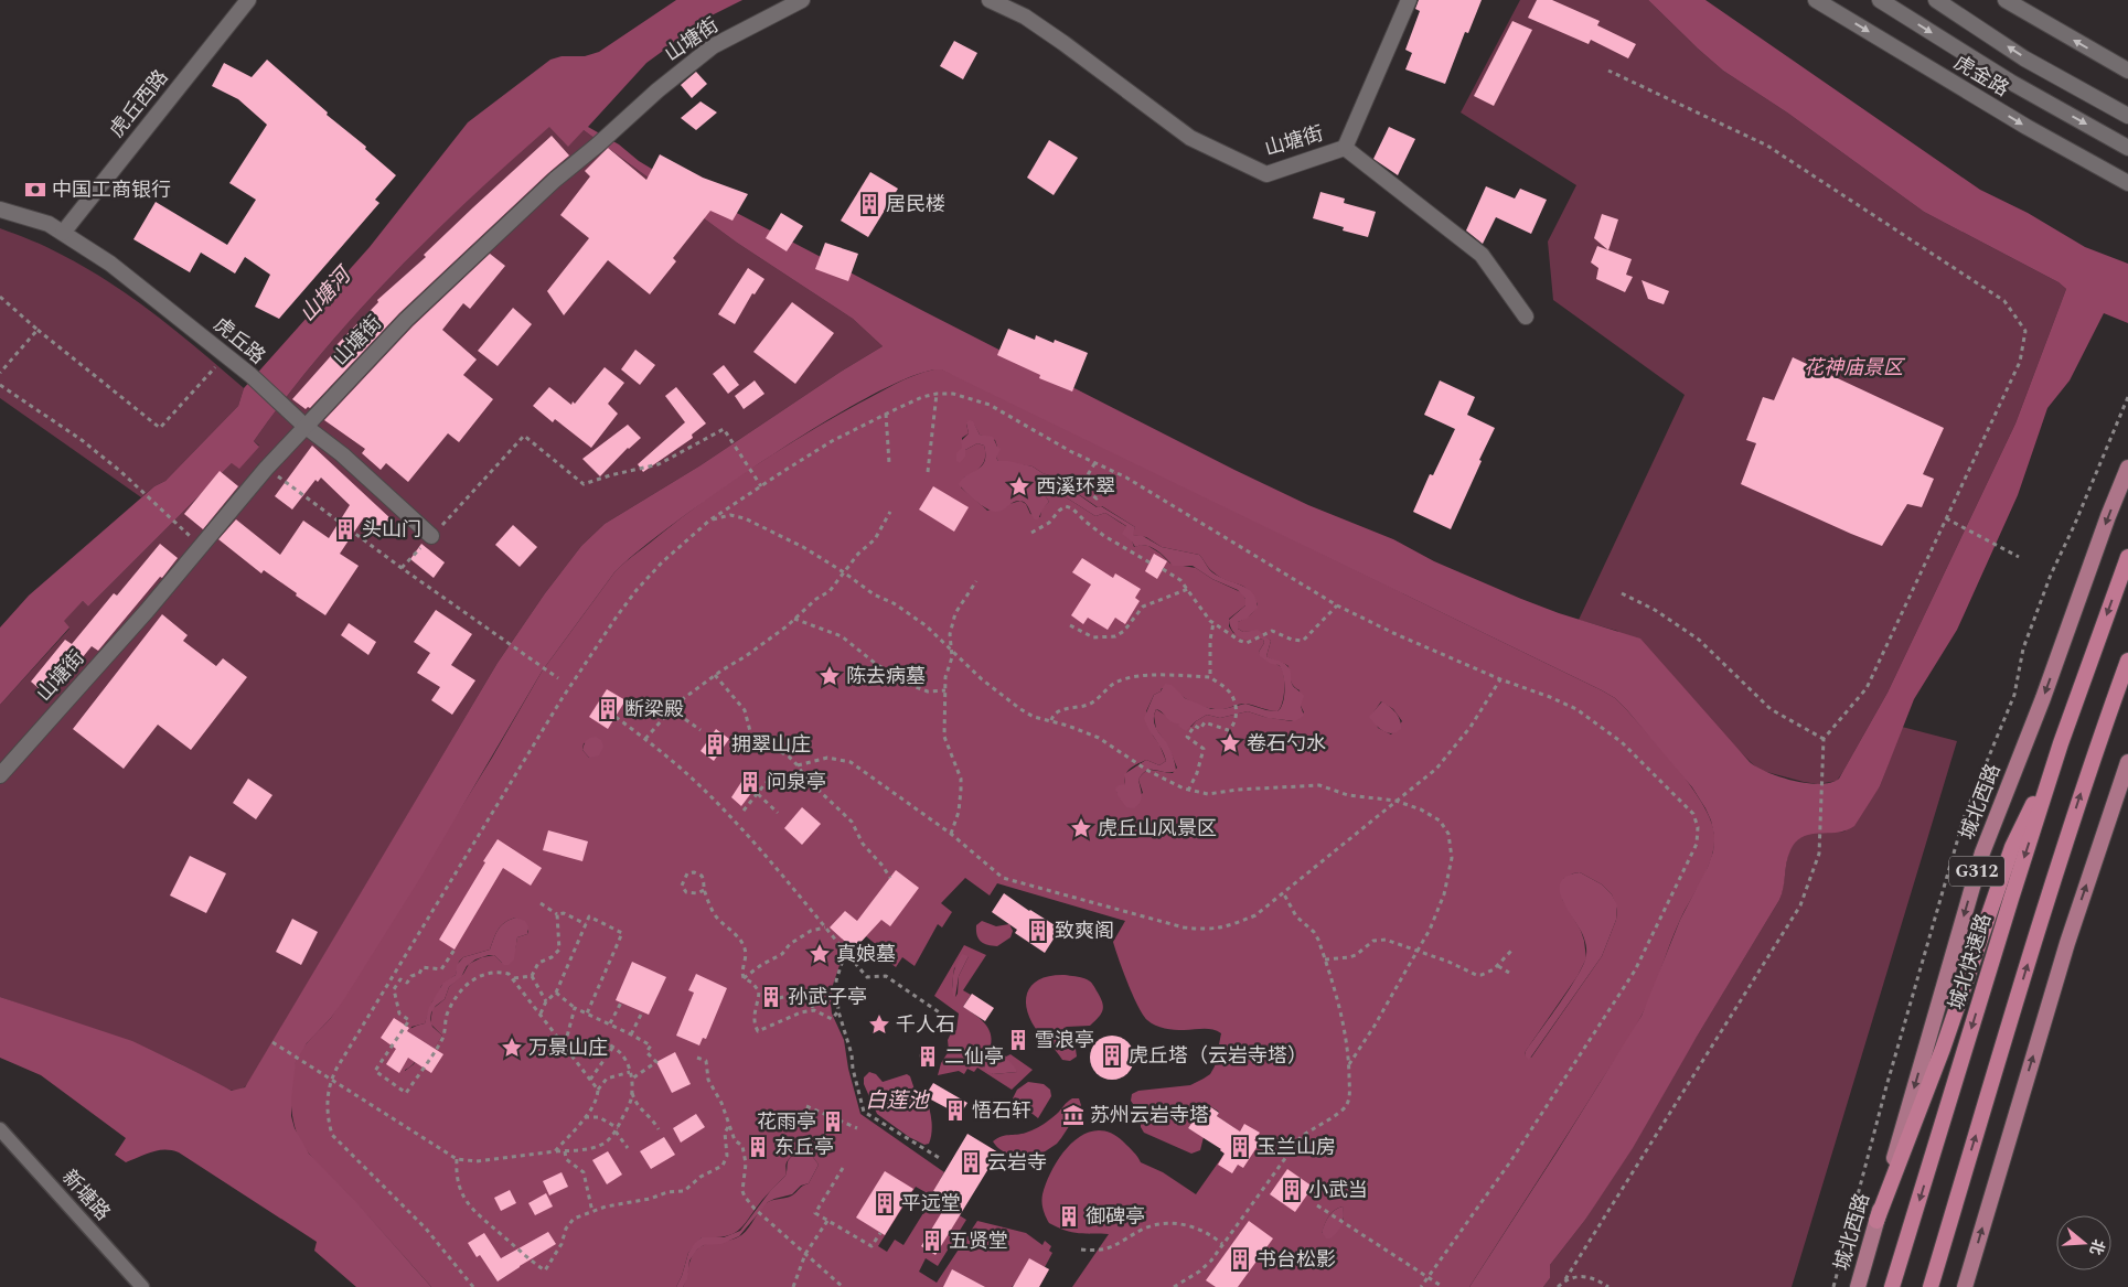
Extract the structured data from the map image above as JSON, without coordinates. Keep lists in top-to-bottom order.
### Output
{
  "streets": {
    "highway": ["城北快速路"],
    "main road": ["城北西路", "G312"],
    "street": [
      "山塘街",
      "虎金路",
      "虎丘西路",
      "虎丘路",
      "新塘路"
    ]
  },
  "crossings": [
    ["山塘街", "虎丘路"],
    ["虎丘西路", "虎丘路"]
  ],
  "water": ["山塘河", "白莲池"],
  "parks": ["花神庙景区"],
  "places": {
    "bank": ["中国工商银行"],
    "building": [
      "居民楼",
      "头山门",
      "断梁殿",
      "拥翠山庄",
      "问泉亭",
      "致爽阁",
      "孙武子亭",
      "雪浪亭",
      "虎丘塔（云岩寺塔）",
      "二仙亭",
      "悟石轩",
      "花雨亭",
      "东丘亭",
      "玉兰山房",
      "云岩寺",
      "小武当",
      "平远堂",
      "御碑亭",
      "五贤堂",
      "书台松影"
    ],
    "place": [
      "西溪环翠",
      "陈去病墓",
      "卷石勺水",
      "虎丘山风景区",
      "真娘墓",
      "千人石",
      "万景山庄"
    ],
    "museum": ["苏州云岩寺塔"]
  },
  "north": "right"
}
